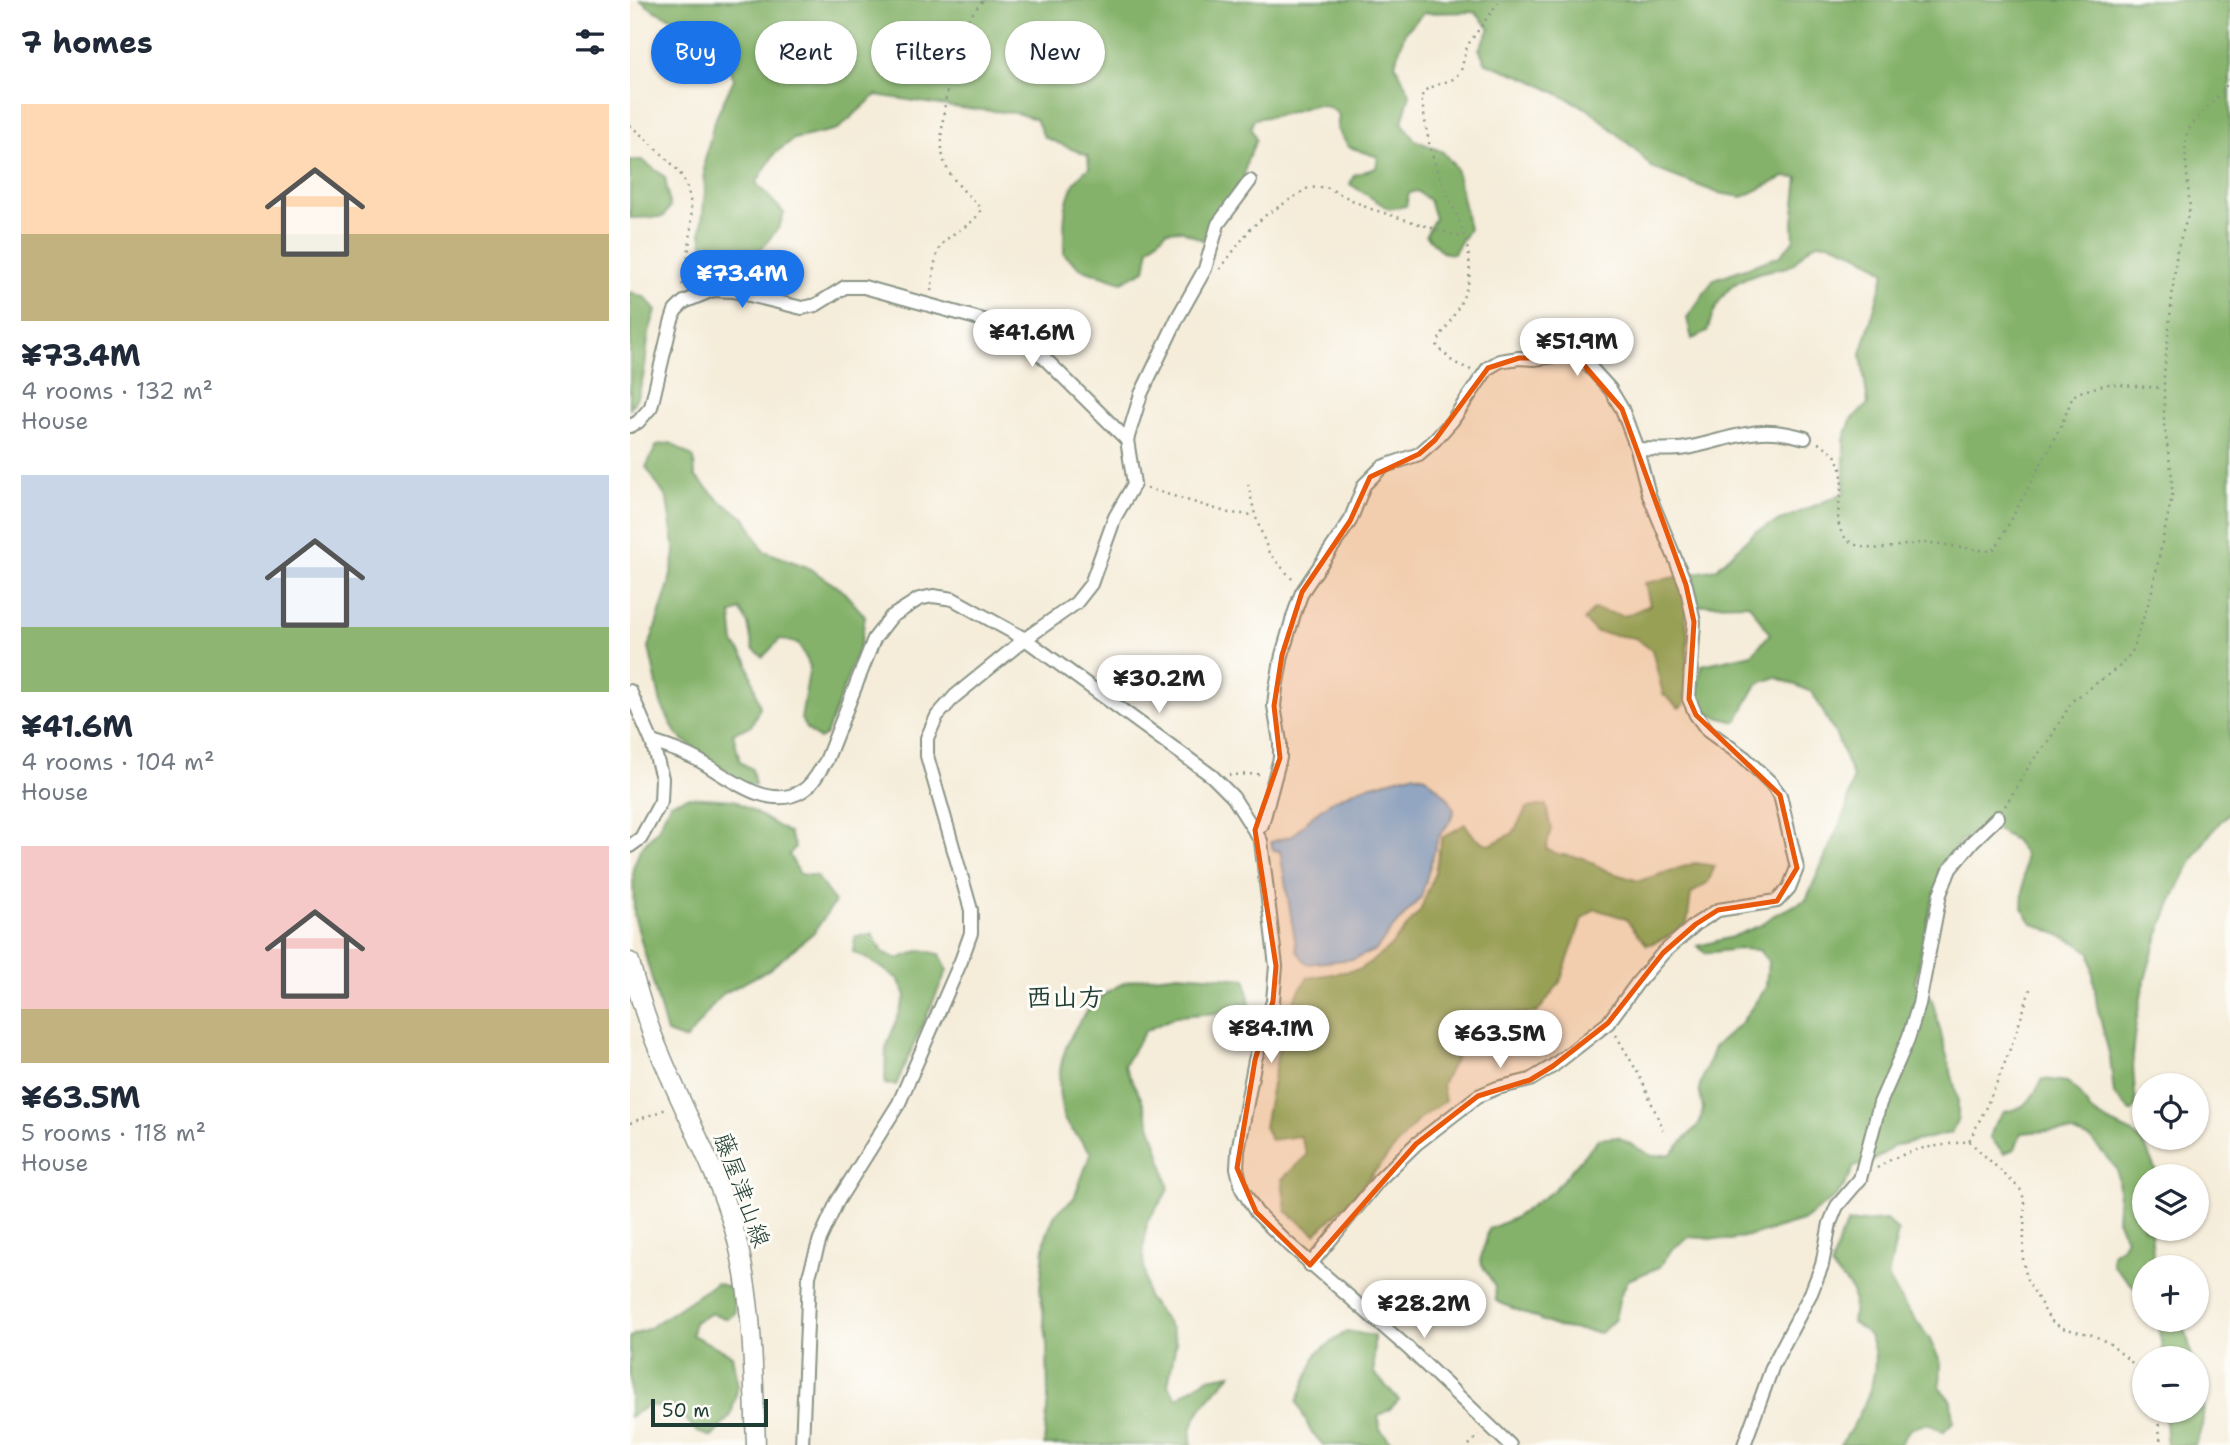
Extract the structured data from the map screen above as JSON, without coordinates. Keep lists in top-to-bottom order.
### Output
{
  "streets": {
    "main road": ["藤屋津山線"]
  },
  "districts": ["西山方"],
  "scale_bar": "50 m",
  "page": {
    "heading": "7 homes",
    "chip": [
      "Buy",
      "Rent",
      "Filters",
      "New"
    ],
    "list": [
      {
        "name": "¥73.4M",
        "note": "4 rooms · 132 m² · House"
      },
      {
        "name": "¥41.6M",
        "note": "4 rooms · 104 m² · House"
      },
      {
        "name": "¥63.5M",
        "note": "5 rooms · 118 m² · House"
      }
    ],
    "price": [
      "¥73.4M",
      "¥41.6M",
      "¥51.9M",
      "¥30.2M",
      "¥84.1M",
      "¥63.5M",
      "¥28.2M"
    ],
    "map_buttons": ["+", "−"],
    "scale": "50 m"
  }
}
